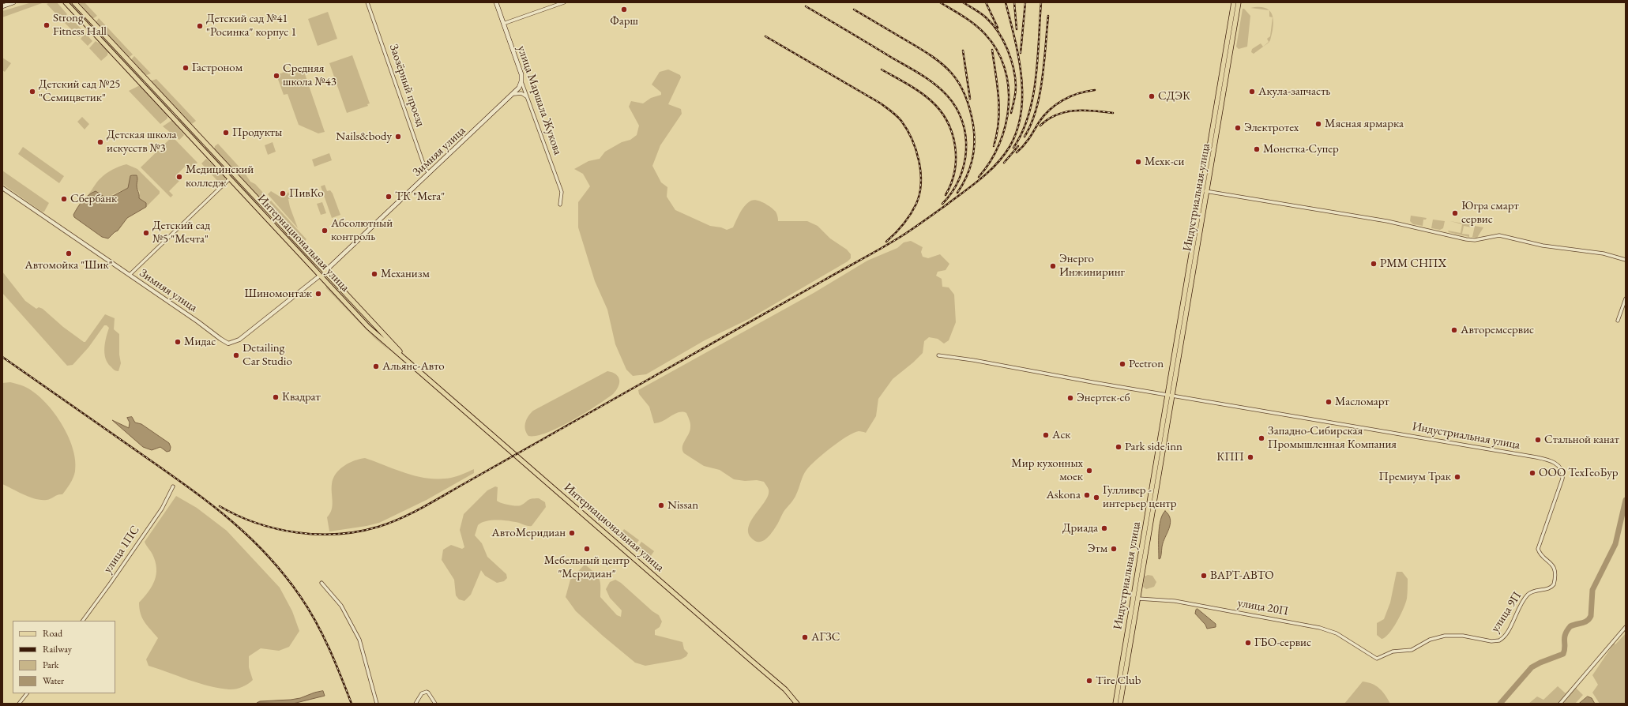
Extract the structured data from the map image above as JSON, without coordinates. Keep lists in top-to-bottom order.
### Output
{
  "streets": {
    "main road": [
      "улица Маршала Жукова",
      "Зимняя улица",
      "Индустриальная улица",
      "Интернациональная улица"
    ],
    "street": [
      "Заозёрный проезд",
      "улица 1ПС",
      "улица 20П",
      "улица 9П"
    ]
  },
  "crossings": [
    ["Заозёрный проезд", "Зимняя улица"],
    ["улица Маршала Жукова", "Зимняя улица"],
    ["Зимняя улица", "Интернациональная улица"],
    ["Индустриальная улица", "улица 20П"],
    ["Индустриальная улица", "улица 9П"],
    ["улица 20П", "улица 9П"]
  ],
  "places": [
    "Фарш",
    "Strong Fitness Hall",
    "Детский сад №41 \"Росинка\" корпус 1",
    "Гастроном",
    "Средняя школа №43",
    "Детский сад №25 \"Семицветик\"",
    "Акула-запчасть",
    "СДЭК",
    "Мясная ярмарка",
    "Электротех",
    "Продукты",
    "Nails&body",
    "Детская школа искусств №3",
    "Монетка-Супер",
    "Мехк-си",
    "Медицинский колледж",
    "ПивКо",
    "ТК \"Мега\"",
    "Сбербанк",
    "Югра смарт сервис",
    "Абсолютный контроль",
    "Детский сад №5 \"Мечта\"",
    "Автомойка \"Шик\"",
    "РММ СНПХ",
    "Энерго Инжиниринг",
    "Механизм",
    "Шиномонтаж",
    "Авторемсервис",
    "Мидас",
    "Detailing Car Studio",
    "Peetron",
    "Альянс-Авто",
    "Квадрат",
    "Энертек-сб",
    "Масломарт",
    "Аск",
    "Западно-Сибирская Промышленная Компания",
    "Стальной канат",
    "Park side inn",
    "КПП",
    "Мир кухонных моек",
    "ООО ТехГеоБур",
    "Премиум Трак",
    "Askona",
    "Гулливер - интерьер центр",
    "Nissan",
    "Дриада",
    "АвтоМеридиан",
    "Мебельный центр \"Меридиан\"",
    "Этм",
    "ВАРТ-АВТО",
    "АГЗС",
    "ГБО-сервис",
    "Tire Club"
  ],
  "legend": [
    "Road",
    "Railway",
    "Park",
    "Water"
  ]
}
